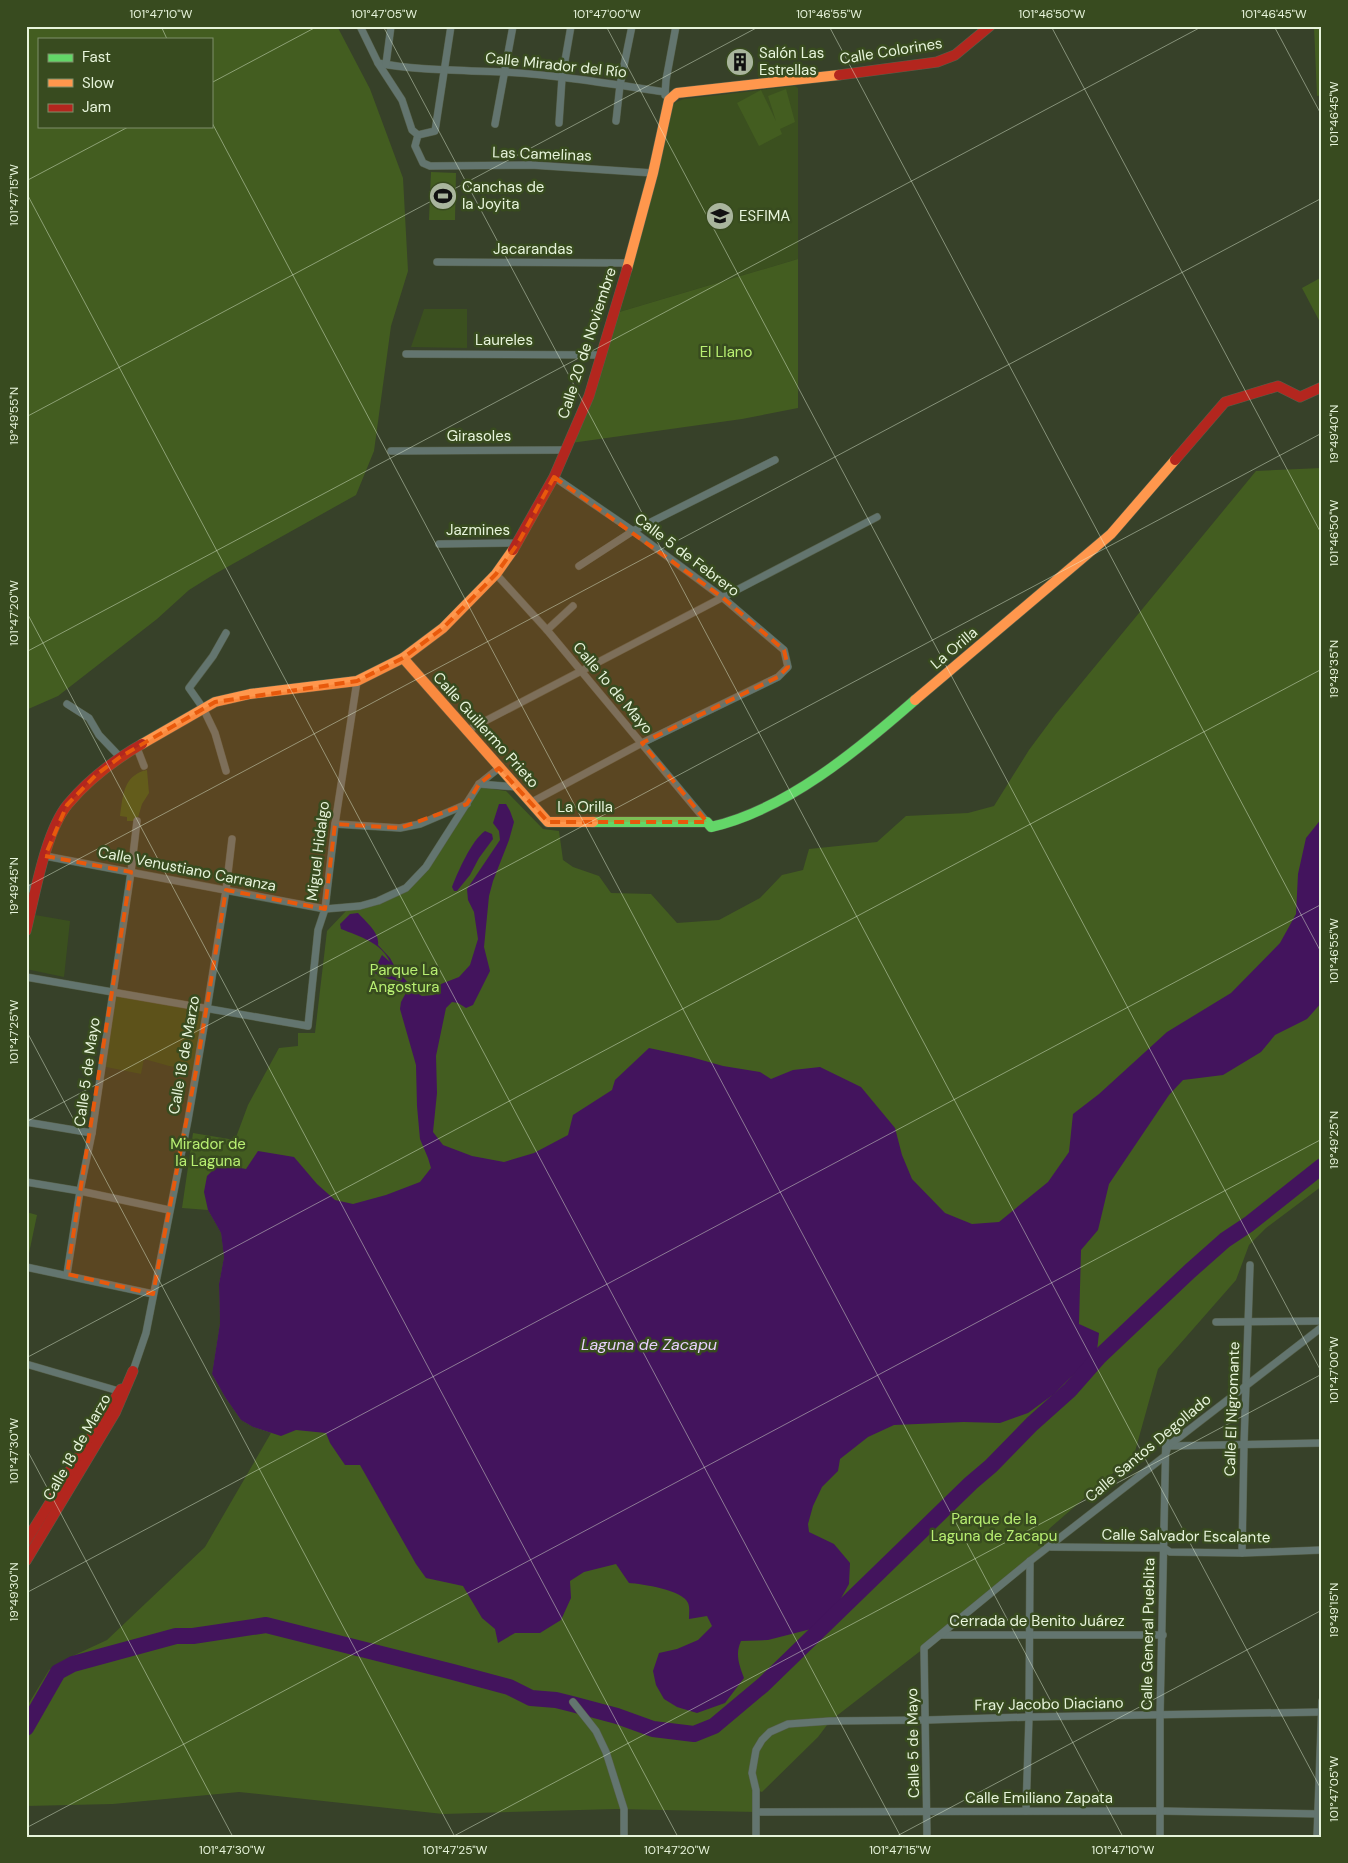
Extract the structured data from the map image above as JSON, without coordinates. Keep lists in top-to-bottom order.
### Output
{
  "streets": {
    "street": [
      "Calle Colorines",
      "Calle Mirador del Río",
      "Las Camelinas",
      "Jacarandas",
      "Laureles",
      "Calle 20 de Noviembre",
      "Girasoles",
      "Jazmines",
      "Calle 5 de Febrero",
      "La Orilla",
      "Calle 1o de Mayo",
      "Calle Guillermo Prieto",
      "Miguel Hidalgo",
      "Calle Venustiano Carranza",
      "Calle 18 de Marzo",
      "Calle 5 de Mayo",
      "Calle El Nigromante",
      "Calle Santos Degollado",
      "Calle Salvador Escalante",
      "Cerrada de Benito Juárez",
      "Calle General Pueblita",
      "Fray Jacobo Diaciano",
      "Calle Emiliano Zapata"
    ]
  },
  "crossings": [
    ["Calle Colorines", "Calle Mirador del Río"],
    ["Calle Colorines", "Calle 20 de Noviembre"],
    ["Calle Mirador del Río", "Calle 20 de Noviembre"],
    ["Las Camelinas", "Calle 20 de Noviembre"],
    ["Jacarandas", "Calle 20 de Noviembre"],
    ["Laureles", "Calle 20 de Noviembre"],
    ["Calle 20 de Noviembre", "Girasoles"],
    ["Calle 20 de Noviembre", "Jazmines"],
    ["Calle 20 de Noviembre", "Calle 5 de Febrero"],
    ["Calle 20 de Noviembre", "Calle 1o de Mayo"],
    ["Calle 20 de Noviembre", "Calle Guillermo Prieto"],
    ["Calle 20 de Noviembre", "Miguel Hidalgo"],
    ["Calle 20 de Noviembre", "Calle Venustiano Carranza"],
    ["Calle 5 de Febrero", "Calle 1o de Mayo"],
    ["La Orilla", "Calle 1o de Mayo"],
    ["La Orilla", "Calle Guillermo Prieto"],
    ["Calle Guillermo Prieto", "Calle Venustiano Carranza"],
    ["Miguel Hidalgo", "Calle Venustiano Carranza"],
    ["Miguel Hidalgo", "Calle 18 de Marzo"],
    ["Calle Venustiano Carranza", "Calle 18 de Marzo"],
    ["Calle Venustiano Carranza", "Calle 5 de Mayo"],
    ["Calle 5 de Mayo", "Calle Santos Degollado"],
    ["Calle 5 de Mayo", "Fray Jacobo Diaciano"],
    ["Calle 5 de Mayo", "Calle Emiliano Zapata"],
    ["Calle El Nigromante", "Calle Santos Degollado"],
    ["Calle El Nigromante", "Calle Salvador Escalante"],
    ["Calle Santos Degollado", "Calle Salvador Escalante"],
    ["Calle Santos Degollado", "Cerrada de Benito Juárez"],
    ["Calle Santos Degollado", "Calle General Pueblita"],
    ["Calle Salvador Escalante", "Calle General Pueblita"],
    ["Cerrada de Benito Juárez", "Calle General Pueblita"],
    ["Calle General Pueblita", "Fray Jacobo Diaciano"],
    ["Calle General Pueblita", "Calle Emiliano Zapata"],
    ["Fray Jacobo Diaciano", "Calle Emiliano Zapata"]
  ],
  "water": ["Laguna de Zacapu"],
  "parks": [
    "El Llano",
    "Parque La Angostura",
    "Mirador de la Laguna",
    "Parque de la Laguna de Zacapu"
  ],
  "places": {
    "building": ["Salón Las Estrellas"],
    "sports": ["Canchas de la Joyita"],
    "school or university": ["ESFIMA"]
  },
  "legend": ["Fast", "Slow", "Jam"],
  "coordinates": [
    "101°47'10\"W",
    "101°47'05\"W",
    "101°47'00\"W",
    "101°46'55\"W",
    "101°46'50\"W",
    "101°46'45\"W",
    "101°47'15\"W",
    "19°49'55\"N",
    "19°49'40\"N",
    "101°47'20\"W",
    "19°49'35\"N",
    "19°49'45\"N",
    "101°47'25\"W",
    "19°49'25\"N",
    "101°47'30\"W",
    "19°49'30\"N",
    "19°49'15\"N"
  ]
}
